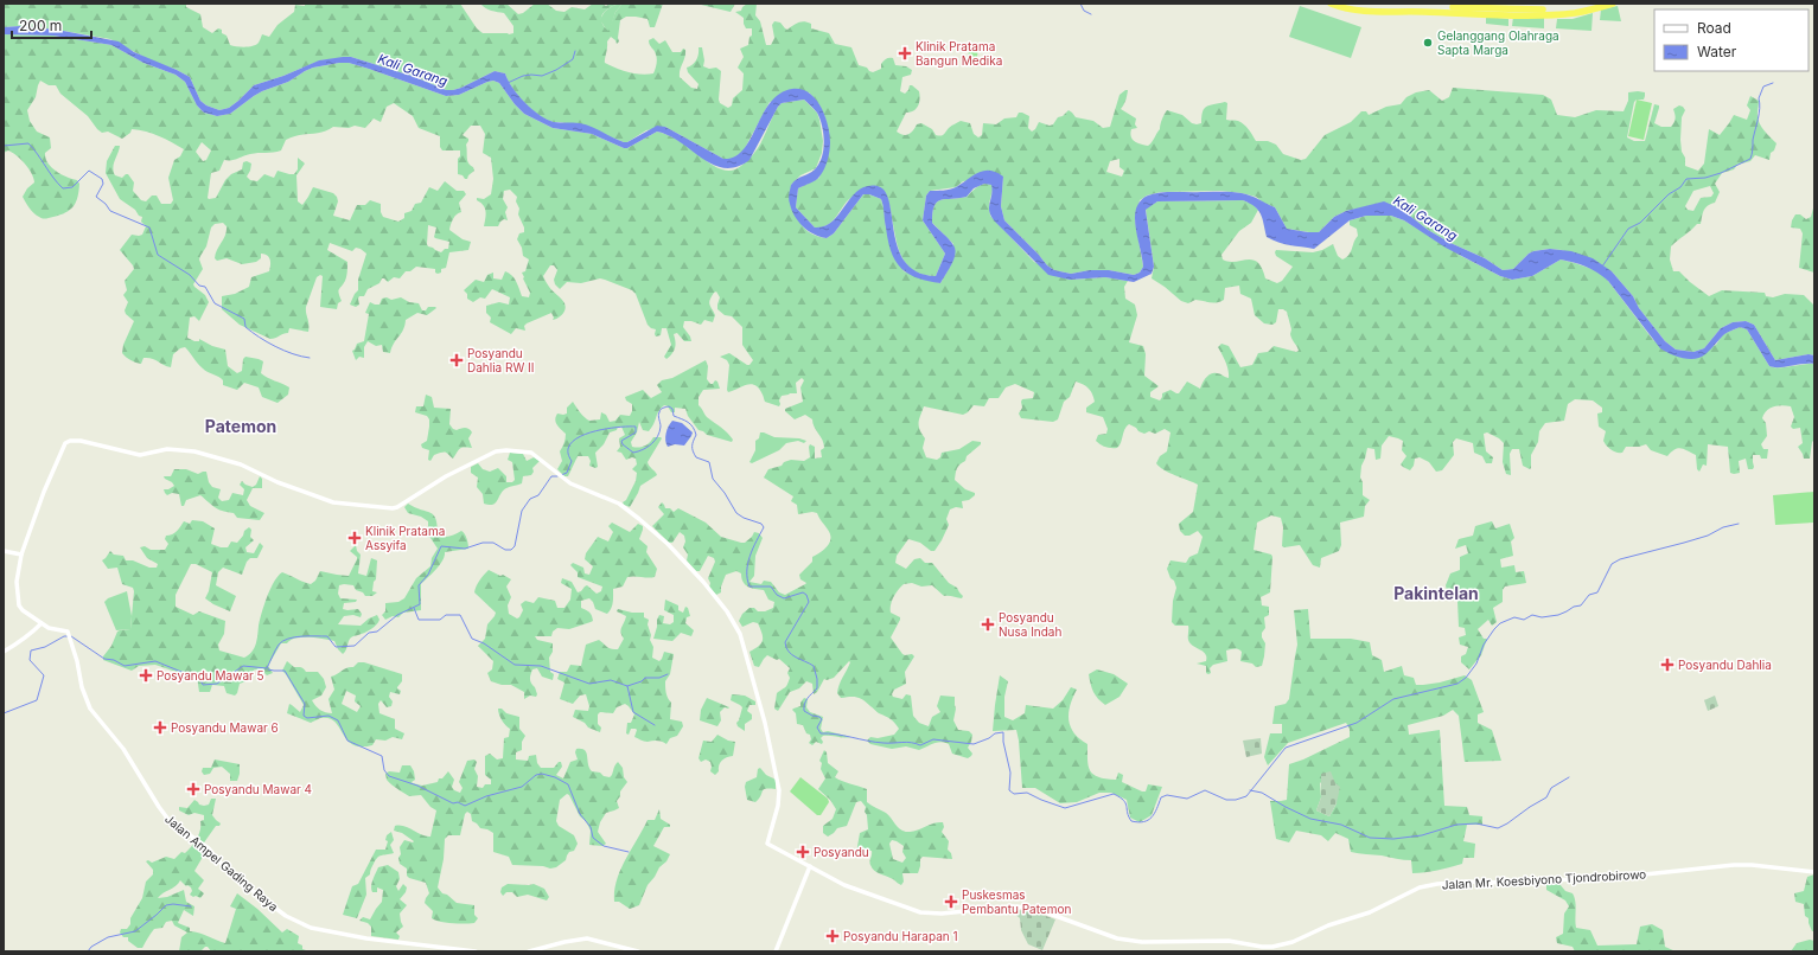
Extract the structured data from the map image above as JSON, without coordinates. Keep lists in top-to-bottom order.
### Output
{
  "streets": {
    "main road": ["Jalan Ampel Gading Raya", "Jalan Mr. Koesbiyono Tjondrobirowo"]
  },
  "districts": ["Patemon", "Pakintelan"],
  "water": ["Kali Garang"],
  "places": {
    "other": ["Gelanggang Olahraga Sapta Marga"],
    "health": [
      "Klinik Pratama Bangun Medika",
      "Posyandu Dahlia RW II",
      "Klinik Pratama Assyifa",
      "Posyandu Nusa Indah",
      "Posyandu Dahlia",
      "Posyandu Mawar 5",
      "Posyandu Mawar 6",
      "Posyandu Mawar 4",
      "Posyandu",
      "Puskesmas Pembantu Patemon",
      "Posyandu Harapan 1"
    ]
  },
  "legend": ["Road", "Water"],
  "scale_bar": "200 m"
}
